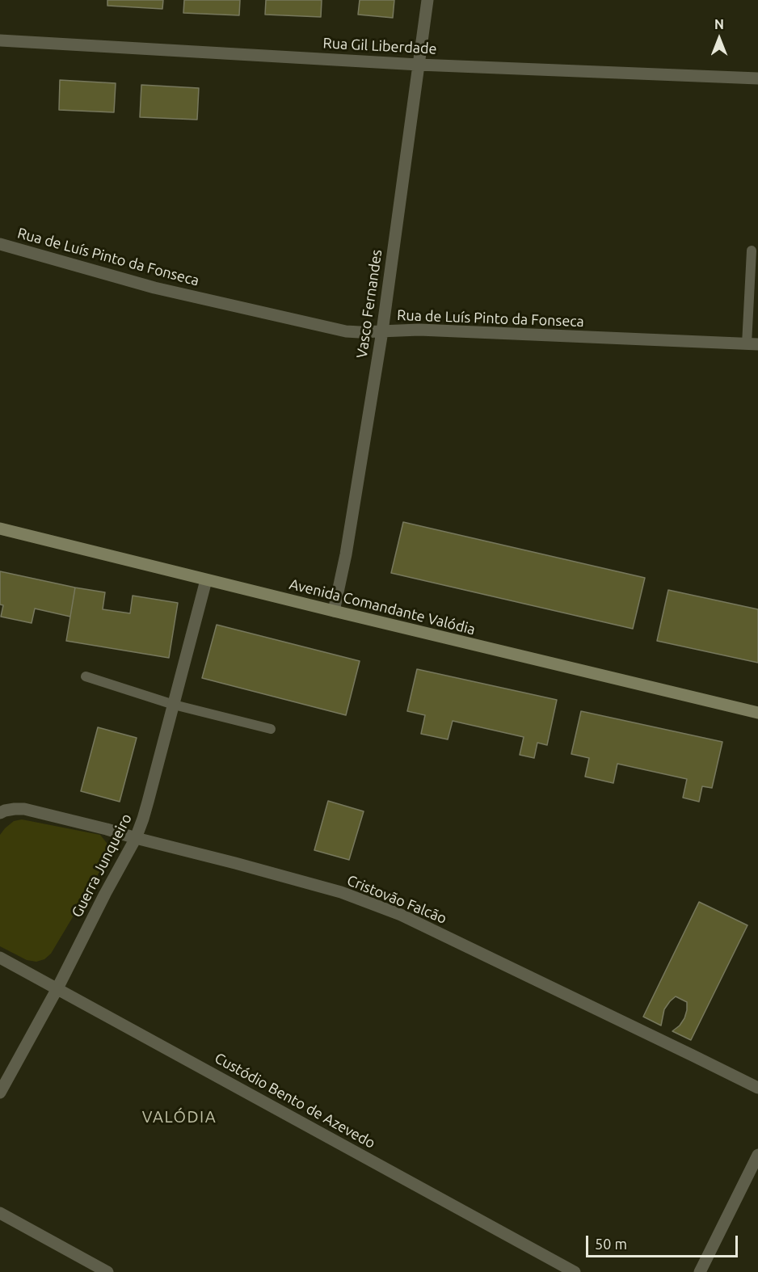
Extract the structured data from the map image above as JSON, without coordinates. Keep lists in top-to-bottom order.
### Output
{
  "streets": {
    "street": [
      "Rua Gil Liberdade",
      "Rua de Luís Pinto da Fonseca",
      "Vasco Fernandes",
      "Avenida Comandante Valódia",
      "Guerra Junqueiro",
      "Cristovão Falcão",
      "Custódio Bento de Azevedo"
    ]
  },
  "crossings": [
    ["Rua Gil Liberdade", "Vasco Fernandes"],
    ["Rua de Luís Pinto da Fonseca", "Vasco Fernandes"],
    ["Vasco Fernandes", "Avenida Comandante Valódia"],
    ["Avenida Comandante Valódia", "Guerra Junqueiro"],
    ["Guerra Junqueiro", "Cristovão Falcão"],
    ["Guerra Junqueiro", "Custódio Bento de Azevedo"]
  ],
  "districts": ["VALÓDIA"],
  "scale_bar": "50 m",
  "north": "top"
}
